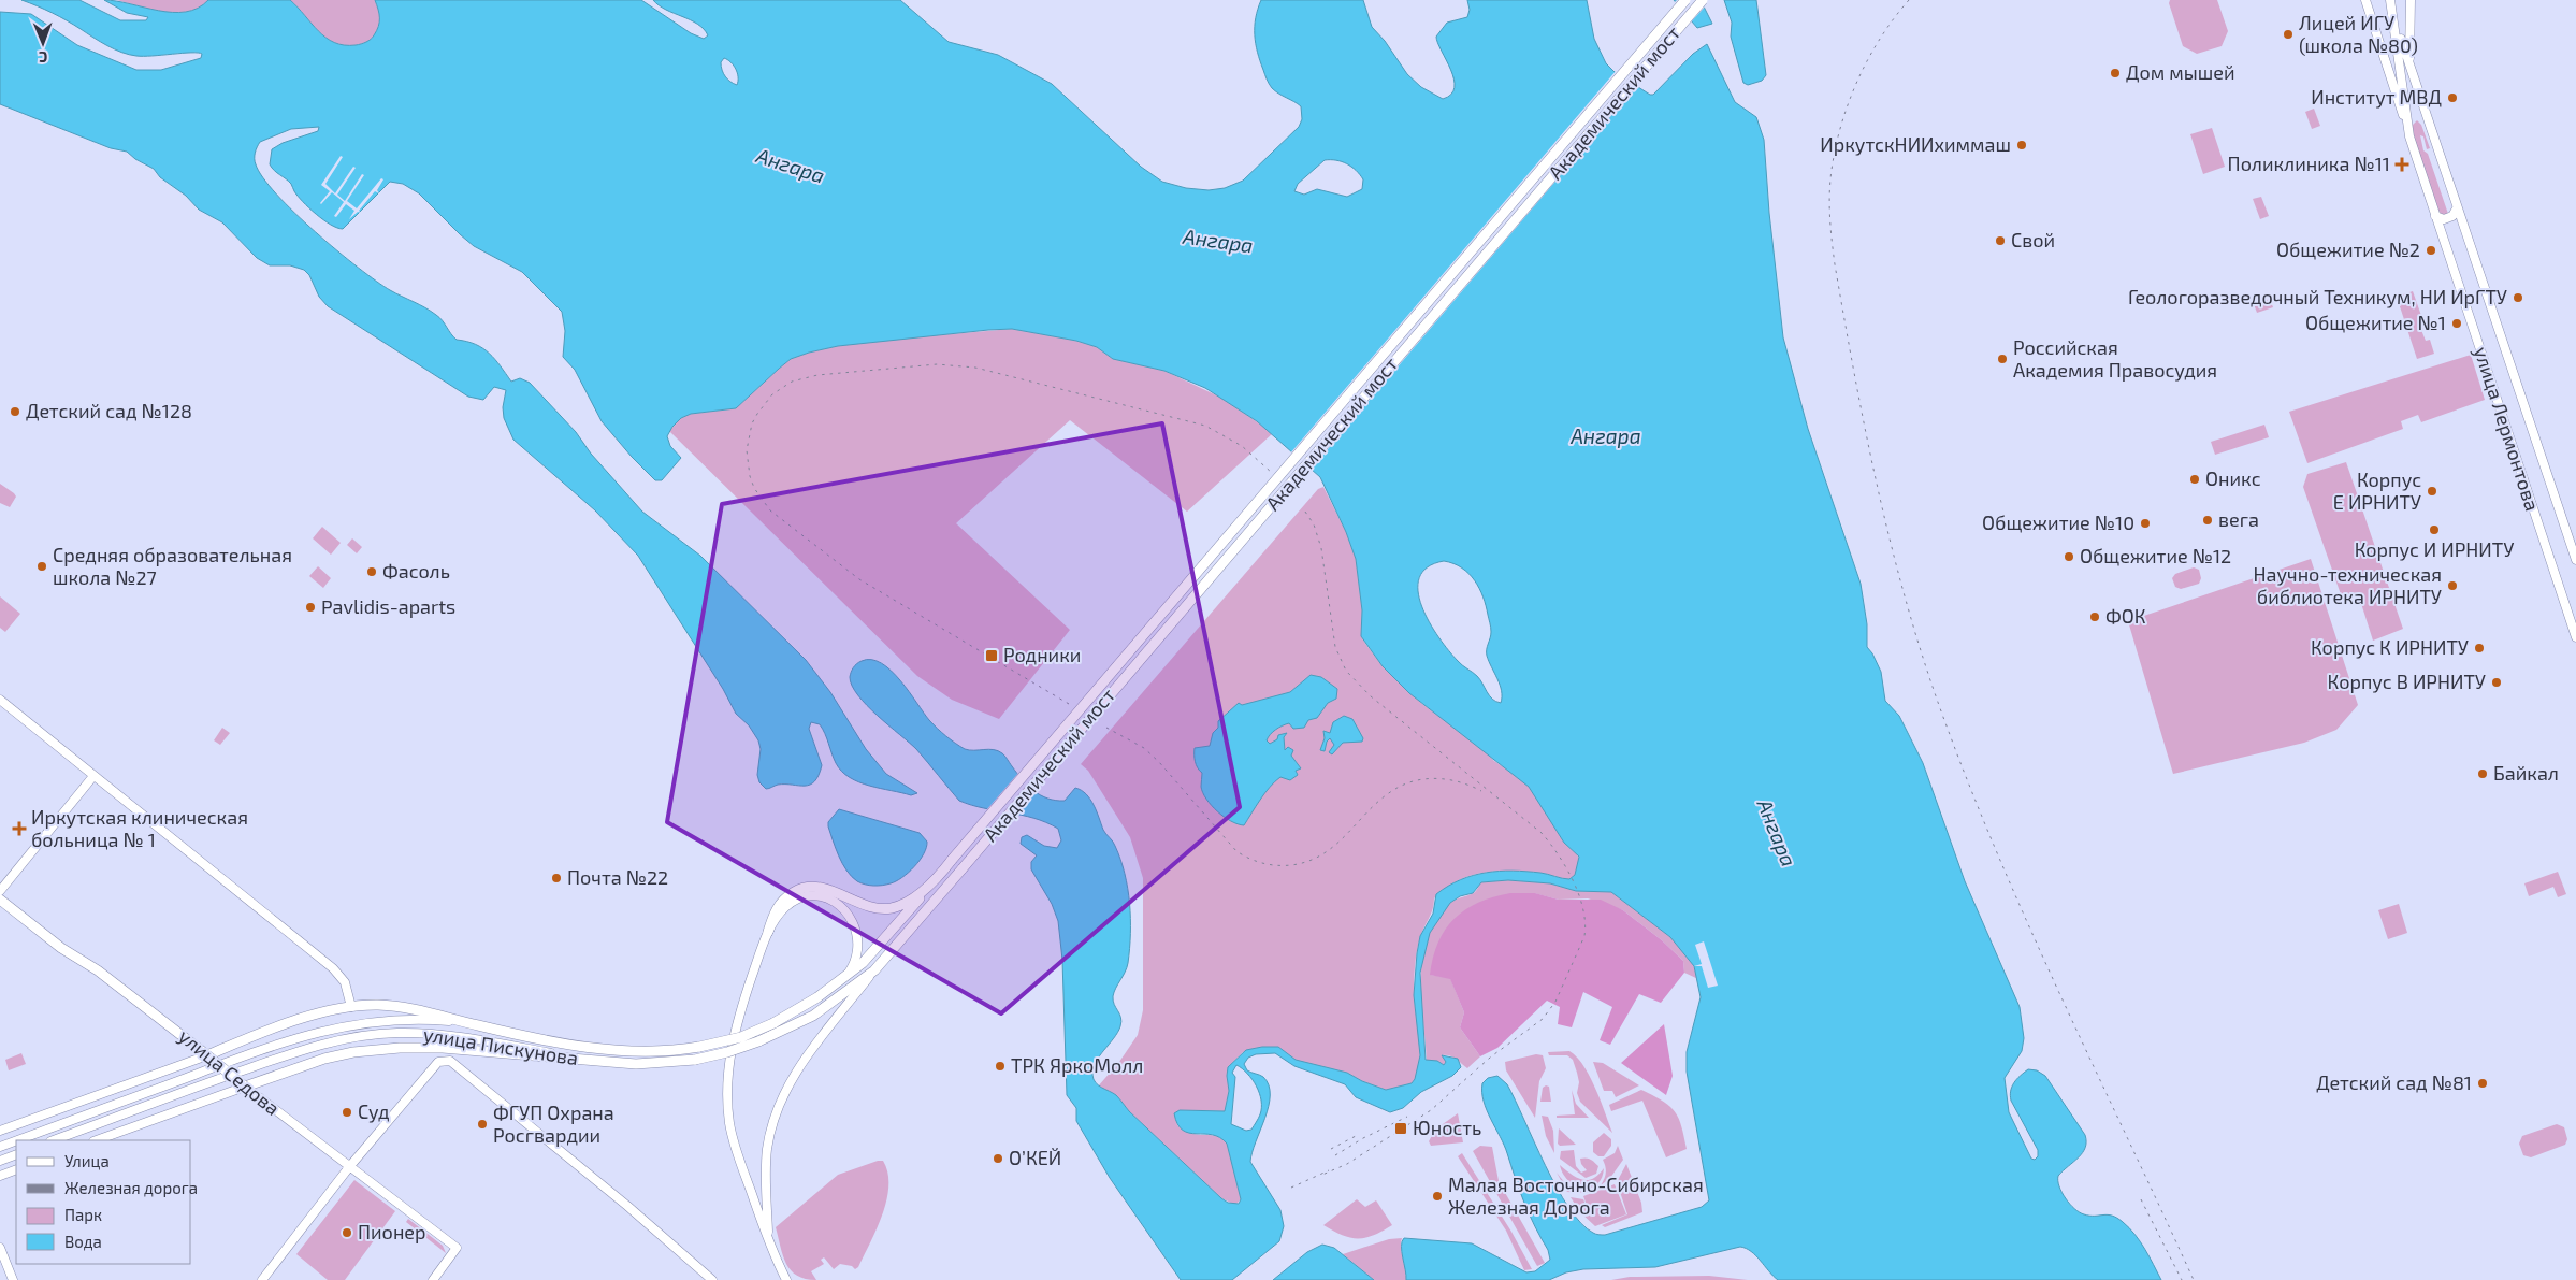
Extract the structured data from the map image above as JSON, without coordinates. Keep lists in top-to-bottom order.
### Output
{
  "streets": {
    "main road": [
      "Академический мост",
      "улица Лермонтова",
      "улица Пискунова",
      "улица Седова"
    ]
  },
  "crossings": [
    ["Академический мост", "улица Пискунова"],
    ["улица Пискунова", "улица Седова"]
  ],
  "water": ["Ангара"],
  "places": {
    "other": [
      "Лицей ИГУ (школа №80)",
      "Дом мышей",
      "Институт МВД",
      "ИркутскНИИхиммаш",
      "Свой",
      "Общежитие №2",
      "Геологоразведочный Техникум, НИ ИрГТУ",
      "Общежитие №1",
      "Российская Академия Правосудия",
      "Детский сад №128",
      "Оникс",
      "Корпус Е ИРНИТУ",
      "вега",
      "Общежитие №10",
      "Корпус И ИРНИТУ",
      "Общежитие №12",
      "Средняя образовательная школа №27",
      "Фасоль",
      "Научно-техническая библиотека ИРНИТУ",
      "Pavlidis-aparts",
      "ФОК",
      "Корпус К ИРНИТУ",
      "Корпус В ИРНИТУ",
      "Байкал",
      "Почта №22",
      "ТРК ЯркоМолл",
      "Детский сад №81",
      "Суд",
      "ФГУП Охрана Росгвардии",
      "О’КЕЙ",
      "Малая Восточно-Сибирская Железная Дорога",
      "Пионер"
    ],
    "health": ["Поликлиника №11", "Иркутская клиническая больница № 1"],
    "transit": ["Родники", "Юность"]
  },
  "legend": [
    "Улица",
    "Железная дорога",
    "Парк",
    "Вода"
  ],
  "north": "bottom"
}
